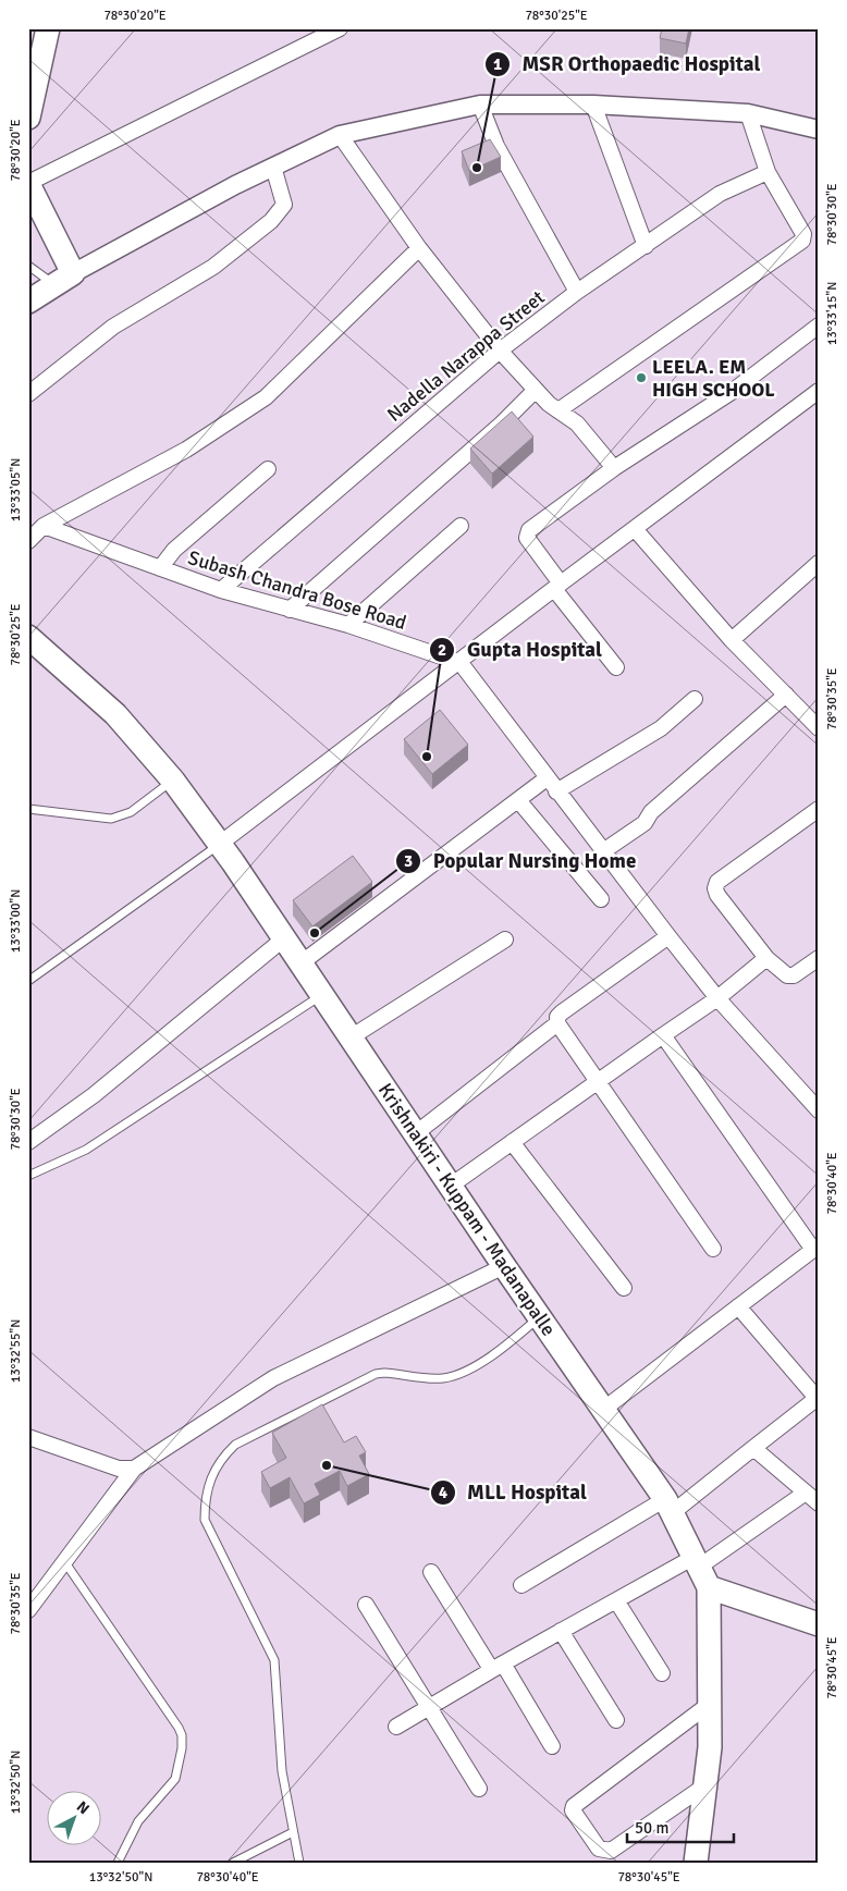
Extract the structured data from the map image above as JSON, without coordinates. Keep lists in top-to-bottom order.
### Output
{
  "streets": {
    "main road": ["Krishnakiri - Kuppam - Madanapalle"],
    "street": ["Nadella Narappa Street", "Subash Chandra Bose Road"]
  },
  "crossings": [
    ["Nadella Narappa Street", "Subash Chandra Bose Road"]
  ],
  "places": [
    "MSR Orthopaedic Hospital",
    "LEELA. EM HIGH SCHOOL",
    "Gupta Hospital",
    "Popular Nursing Home",
    "MLL Hospital"
  ],
  "scale_bar": "50 m",
  "north": "top right",
  "coordinates": [
    "78°30'20\"E",
    "78°30'25\"E",
    "78°30'30\"E",
    "13°33'15\"N",
    "13°33'05\"N",
    "78°30'35\"E",
    "13°33'00\"N",
    "78°30'40\"E",
    "13°32'55\"N",
    "78°30'45\"E",
    "13°32'50\"N"
  ]
}
